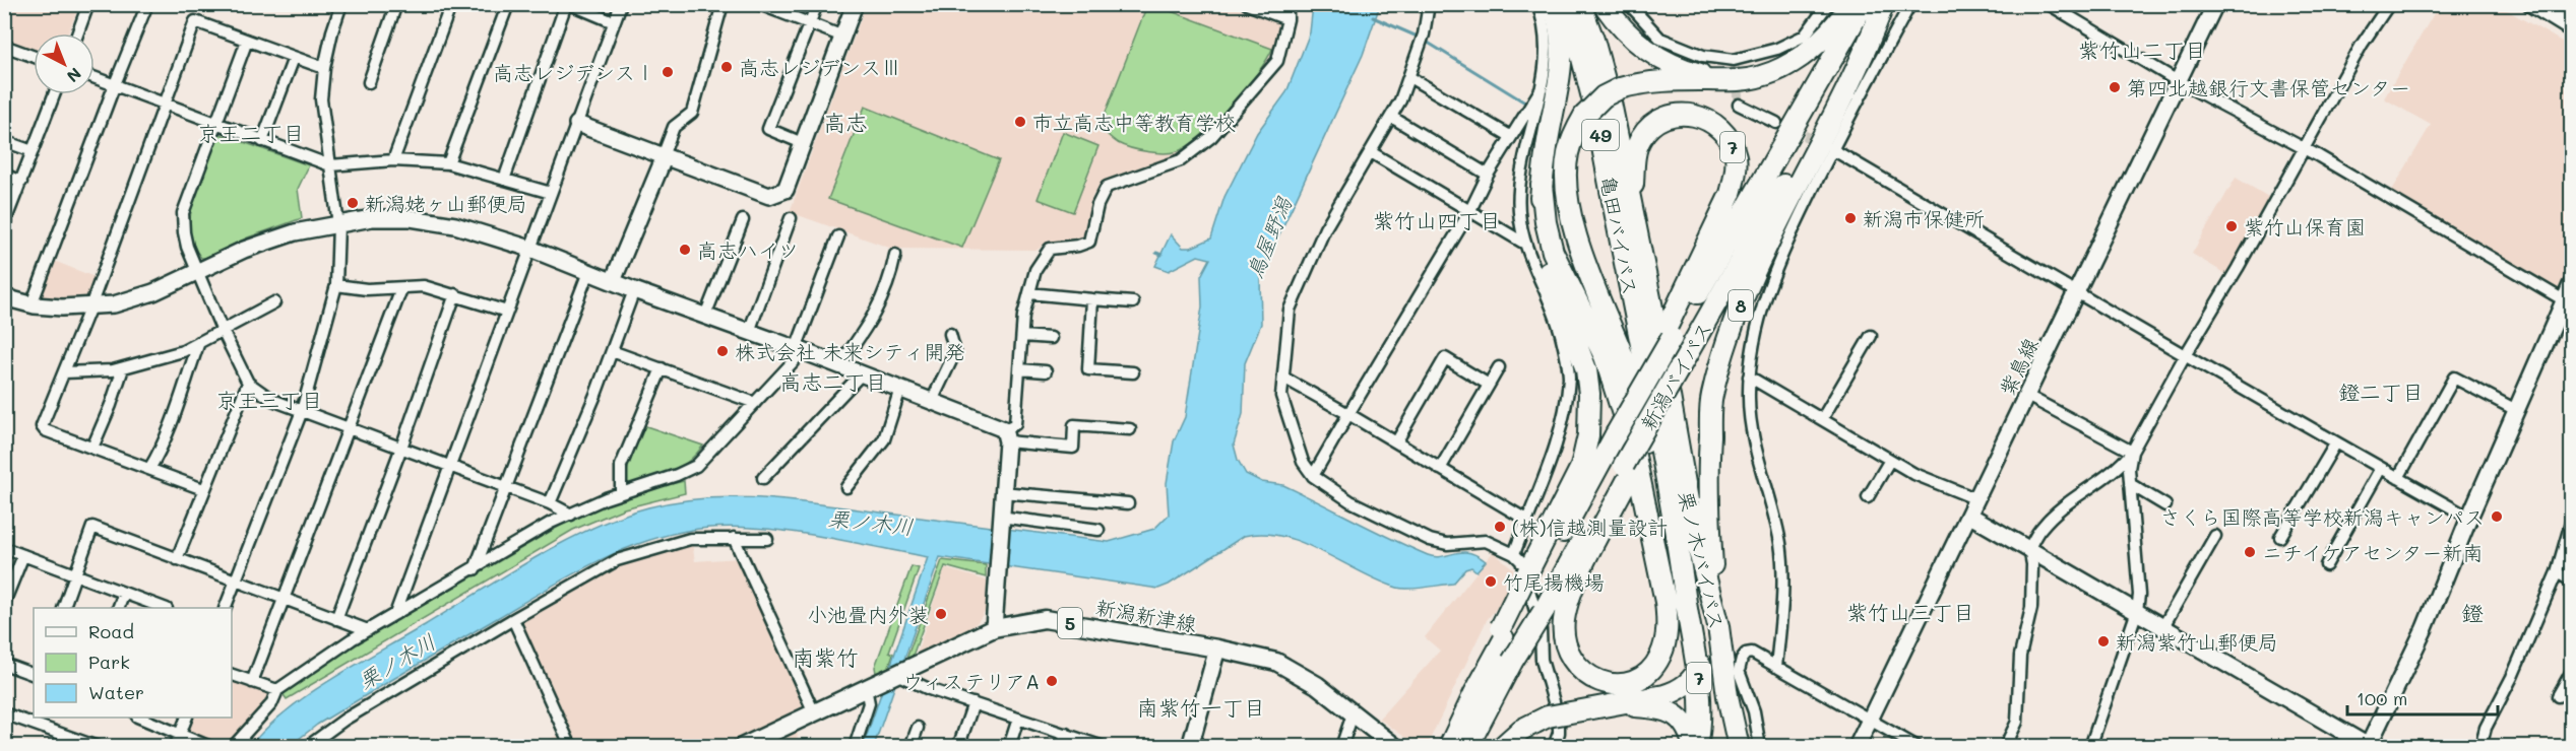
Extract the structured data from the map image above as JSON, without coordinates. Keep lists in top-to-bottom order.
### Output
{
  "streets": {
    "highway": [
      "49",
      "7",
      "亀田バイパス",
      "8",
      "新潟バイパス",
      "栗ノ木バイパス"
    ],
    "main road": ["新潟新津線", "5"],
    "street": ["紫鳥線"]
  },
  "crossings": [
    ["7", "亀田バイパス"],
    ["7", "新潟バイパス"],
    ["7", "栗ノ木バイパス"],
    ["亀田バイパス", "新潟バイパス"],
    ["亀田バイパス", "栗ノ木バイパス"],
    ["8", "新潟バイパス"],
    ["8", "栗ノ木バイパス"],
    ["新潟バイパス", "栗ノ木バイパス"]
  ],
  "districts": [
    "紫竹山二丁目",
    "高志",
    "京王二丁目",
    "紫竹山四丁目",
    "高志二丁目",
    "鐙二丁目",
    "京王三丁目",
    "紫竹山三丁目",
    "鐙",
    "南紫竹",
    "南紫竹一丁目"
  ],
  "water": ["鳥屋野潟", "栗ノ木川"],
  "places": [
    "高志レジデンスⅢ",
    "高志レジデンスⅠ",
    "第四北越銀行文書保管センター",
    "市立高志中等教育学校",
    "新潟姥ヶ山郵便局",
    "新潟市保健所",
    "紫竹山保育園",
    "高志ハイツ",
    "株式会社 未来シティ開発",
    "さくら国際高等学校新潟キャンパス",
    "(株)信越測量設計",
    "ニチイケアセンター新南",
    "竹尾揚機場",
    "小池畳内外装",
    "新潟紫竹山郵便局",
    "ウィステリアA"
  ],
  "legend": ["Road", "Park", "Water"],
  "scale_bar": "100 m",
  "north": "bottom right"
}
